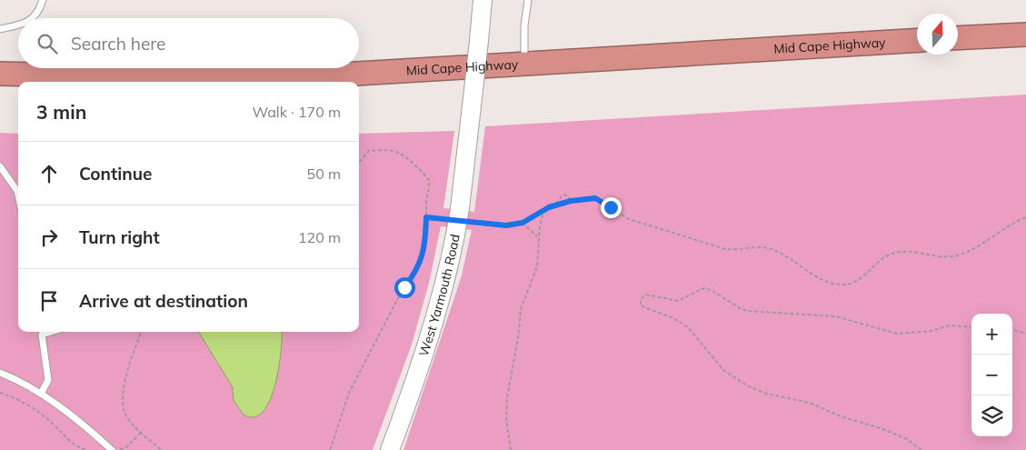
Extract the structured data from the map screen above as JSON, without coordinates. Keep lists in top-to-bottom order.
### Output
{
  "streets": {
    "highway": ["Mid Cape Highway"],
    "main road": ["West Yarmouth Road"]
  },
  "north": "top",
  "page": {
    "search": "Search here",
    "heading": ["3 min", "Walk · 170 m"],
    "list": [
      ["Continue", "50 m"],
      ["Turn right", "120 m"],
      "Arrive at destination"
    ],
    "map_buttons": ["+", "−"]
  }
}
